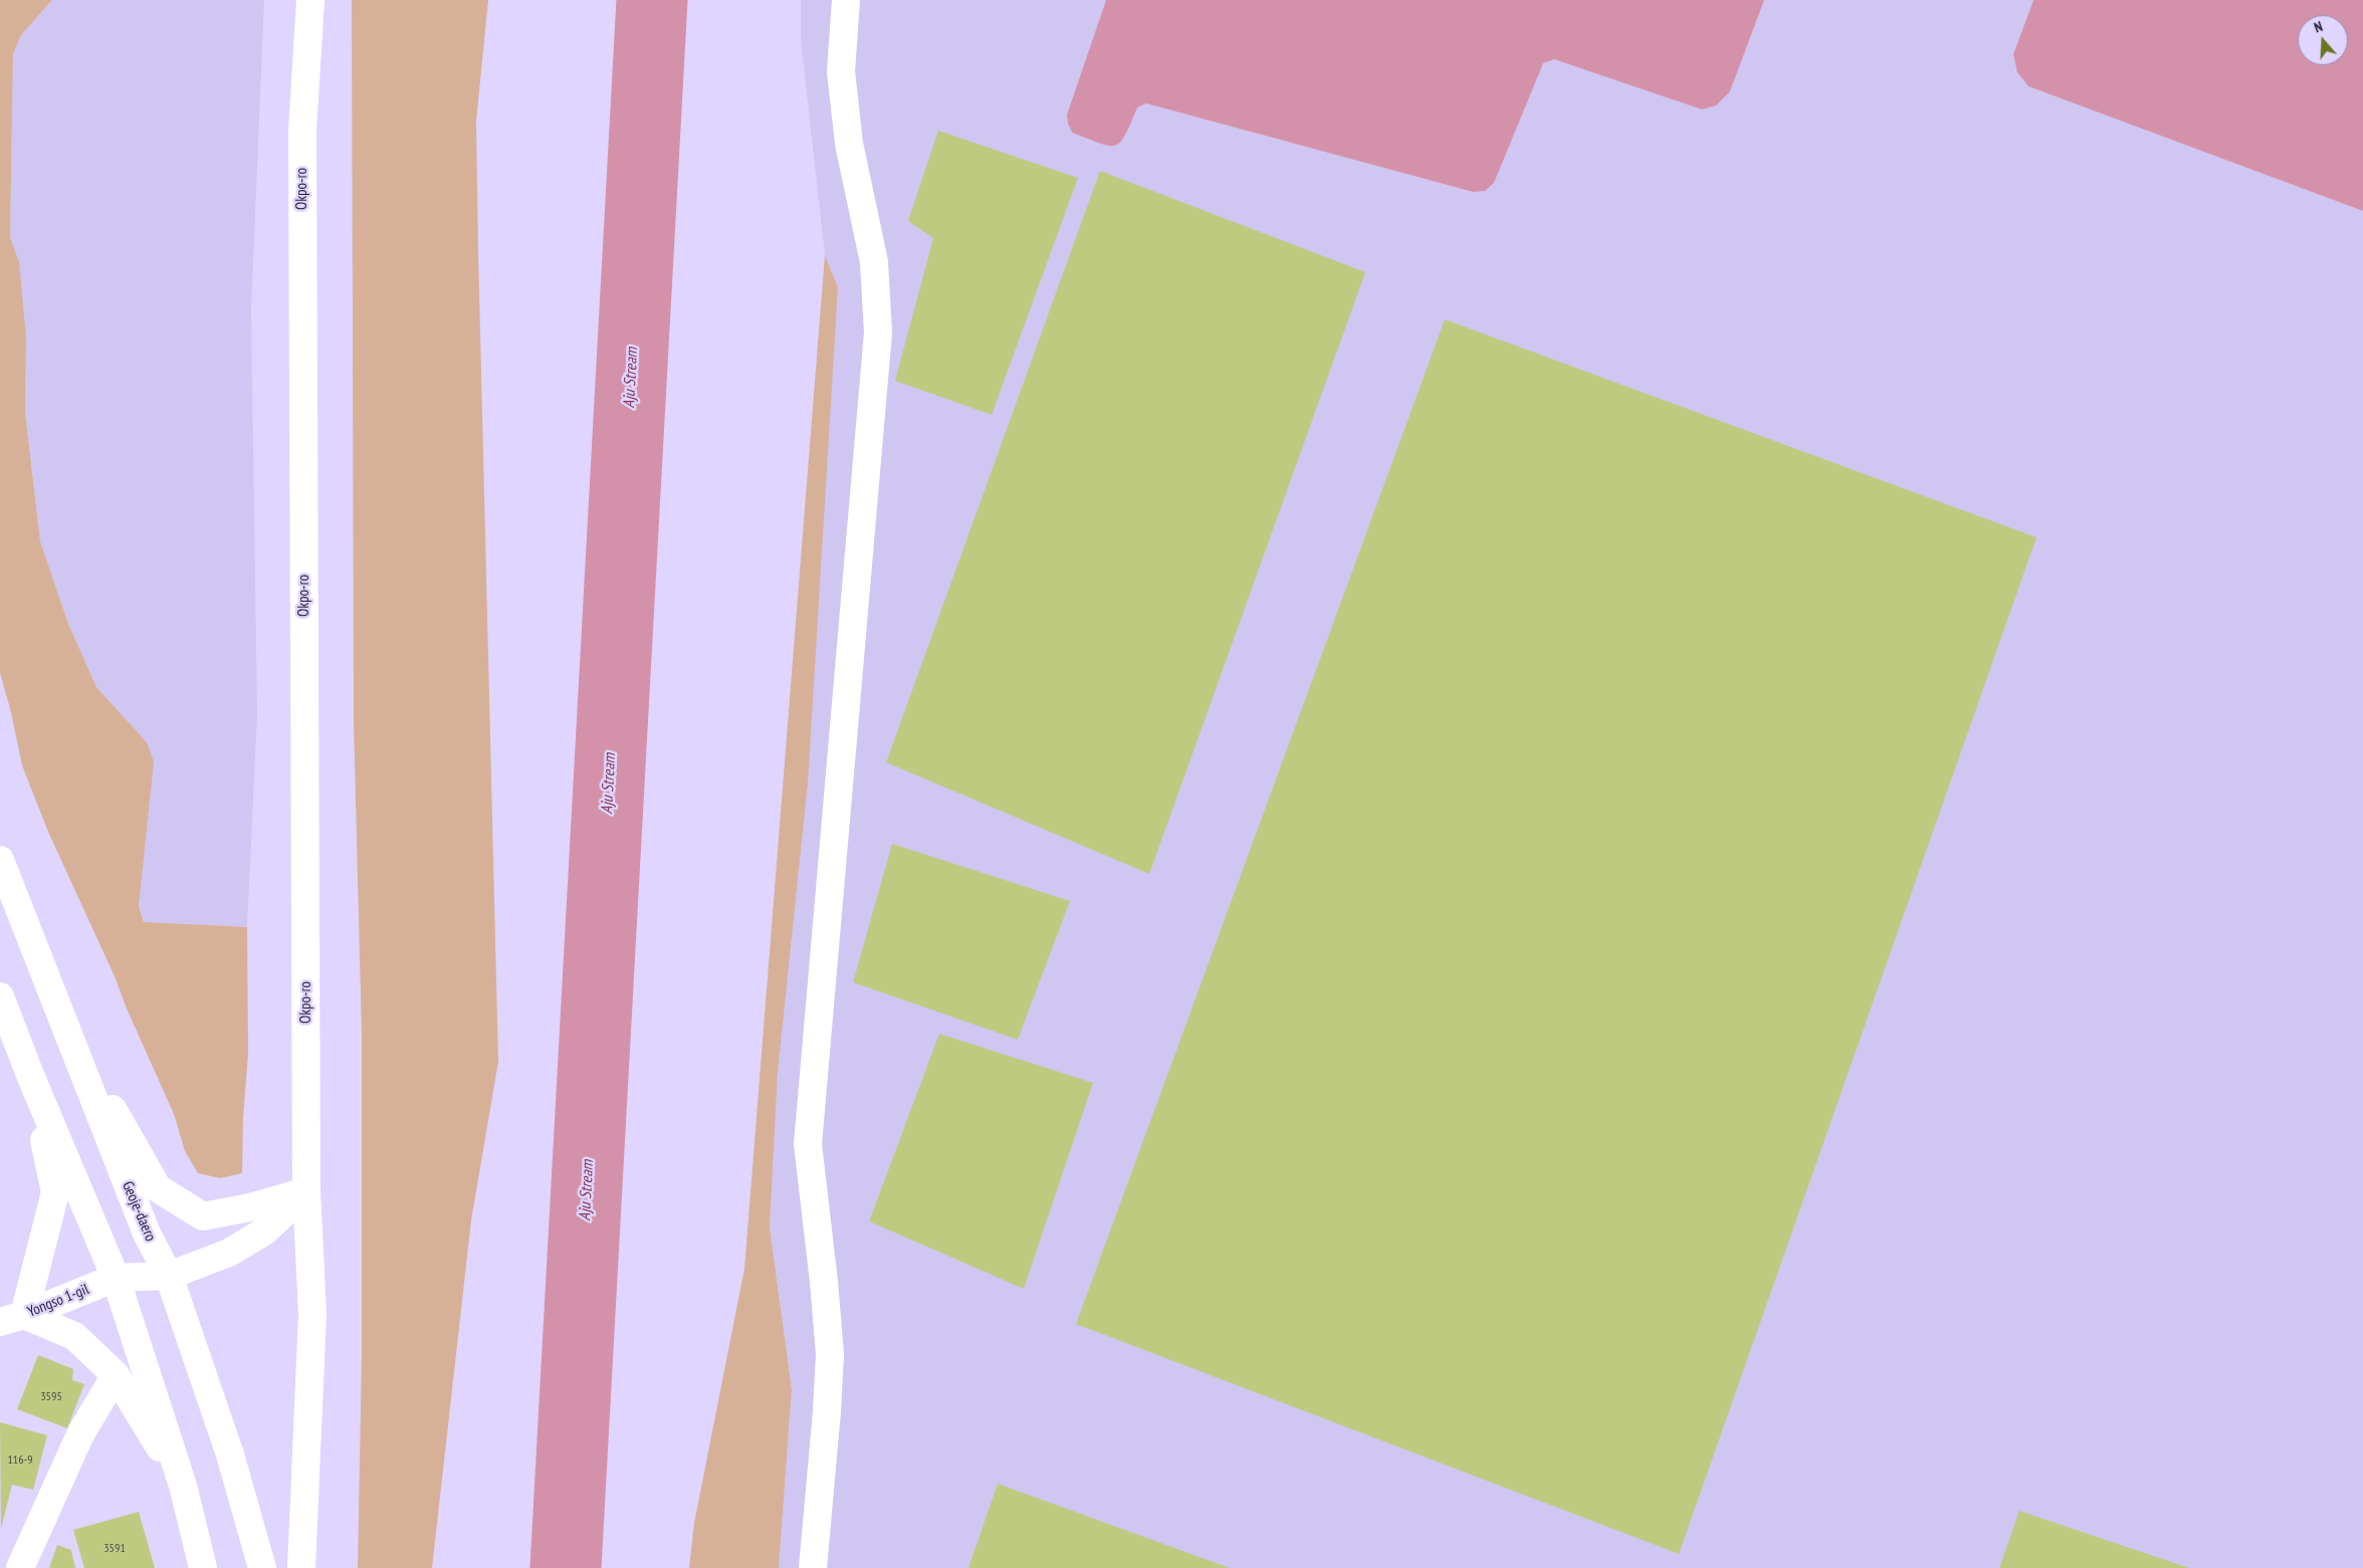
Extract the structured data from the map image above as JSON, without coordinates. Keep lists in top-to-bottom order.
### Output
{
  "streets": {
    "street": ["Okpo-ro", "Geoje-daero", "Yongso 1-gil"]
  },
  "water": ["Aju Stream"],
  "house_numbers": ["3595", "116-9", "3591"],
  "north": "top"
}
